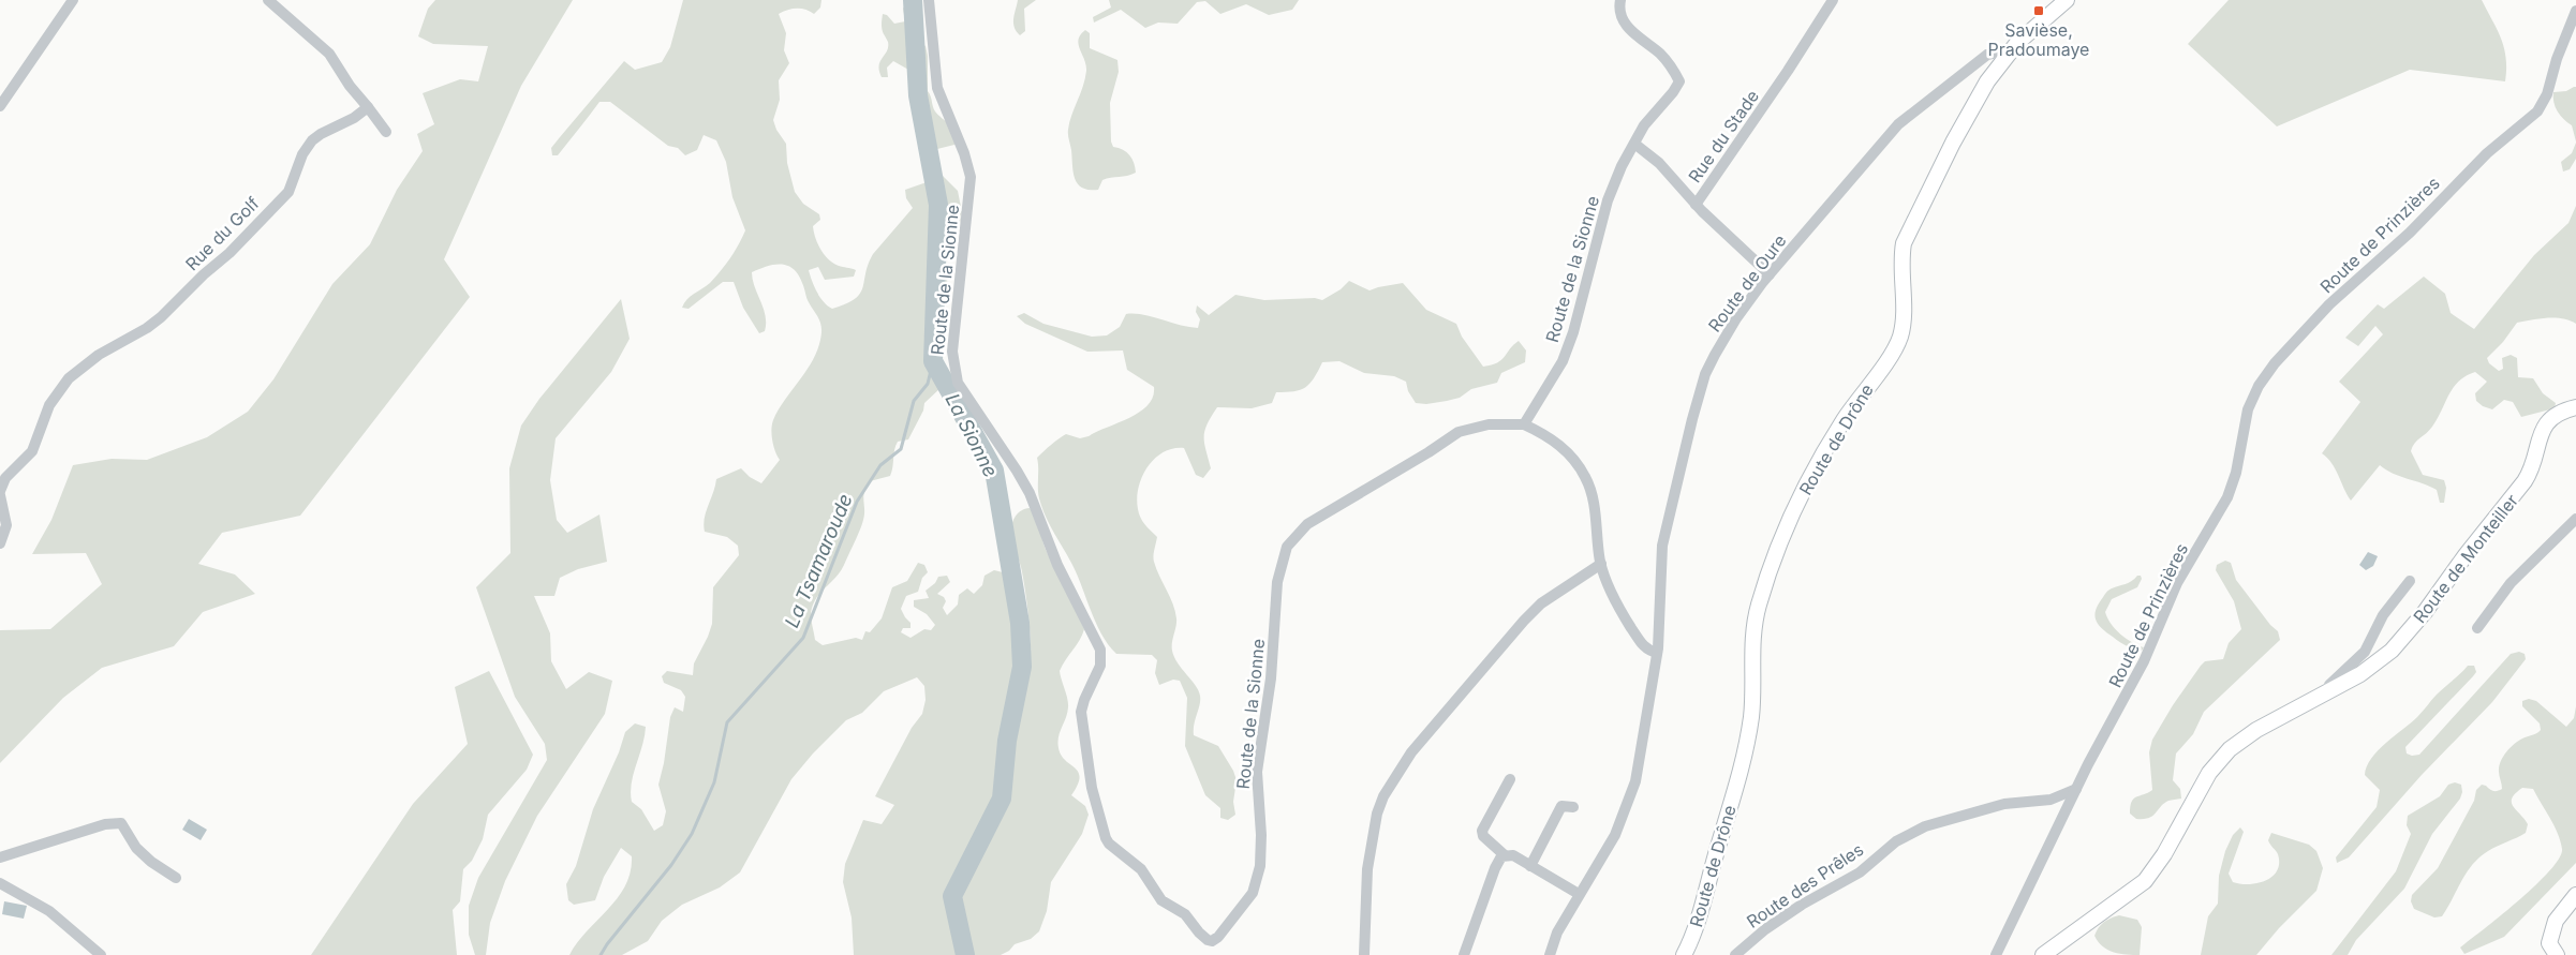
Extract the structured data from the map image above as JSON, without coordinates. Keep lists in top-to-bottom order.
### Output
{
  "streets": {
    "street": [
      "Rue du Stade",
      "Rue du Golf",
      "Route de Prinzières",
      "Route de la Sionne",
      "Route de Oure",
      "Route de Drône",
      "Route de Monteiller",
      "Route des Prêles"
    ]
  },
  "crossings": [
    ["Rue du Stade", "Route de Oure"],
    ["Route de Prinzières", "Route des Prêles"],
    ["Route de Oure", "Route de Drône"]
  ],
  "water": ["La Sionne", "La Tsamaroude"],
  "places": {
    "transit": ["Savièse, Pradoumaye"]
  }
}
